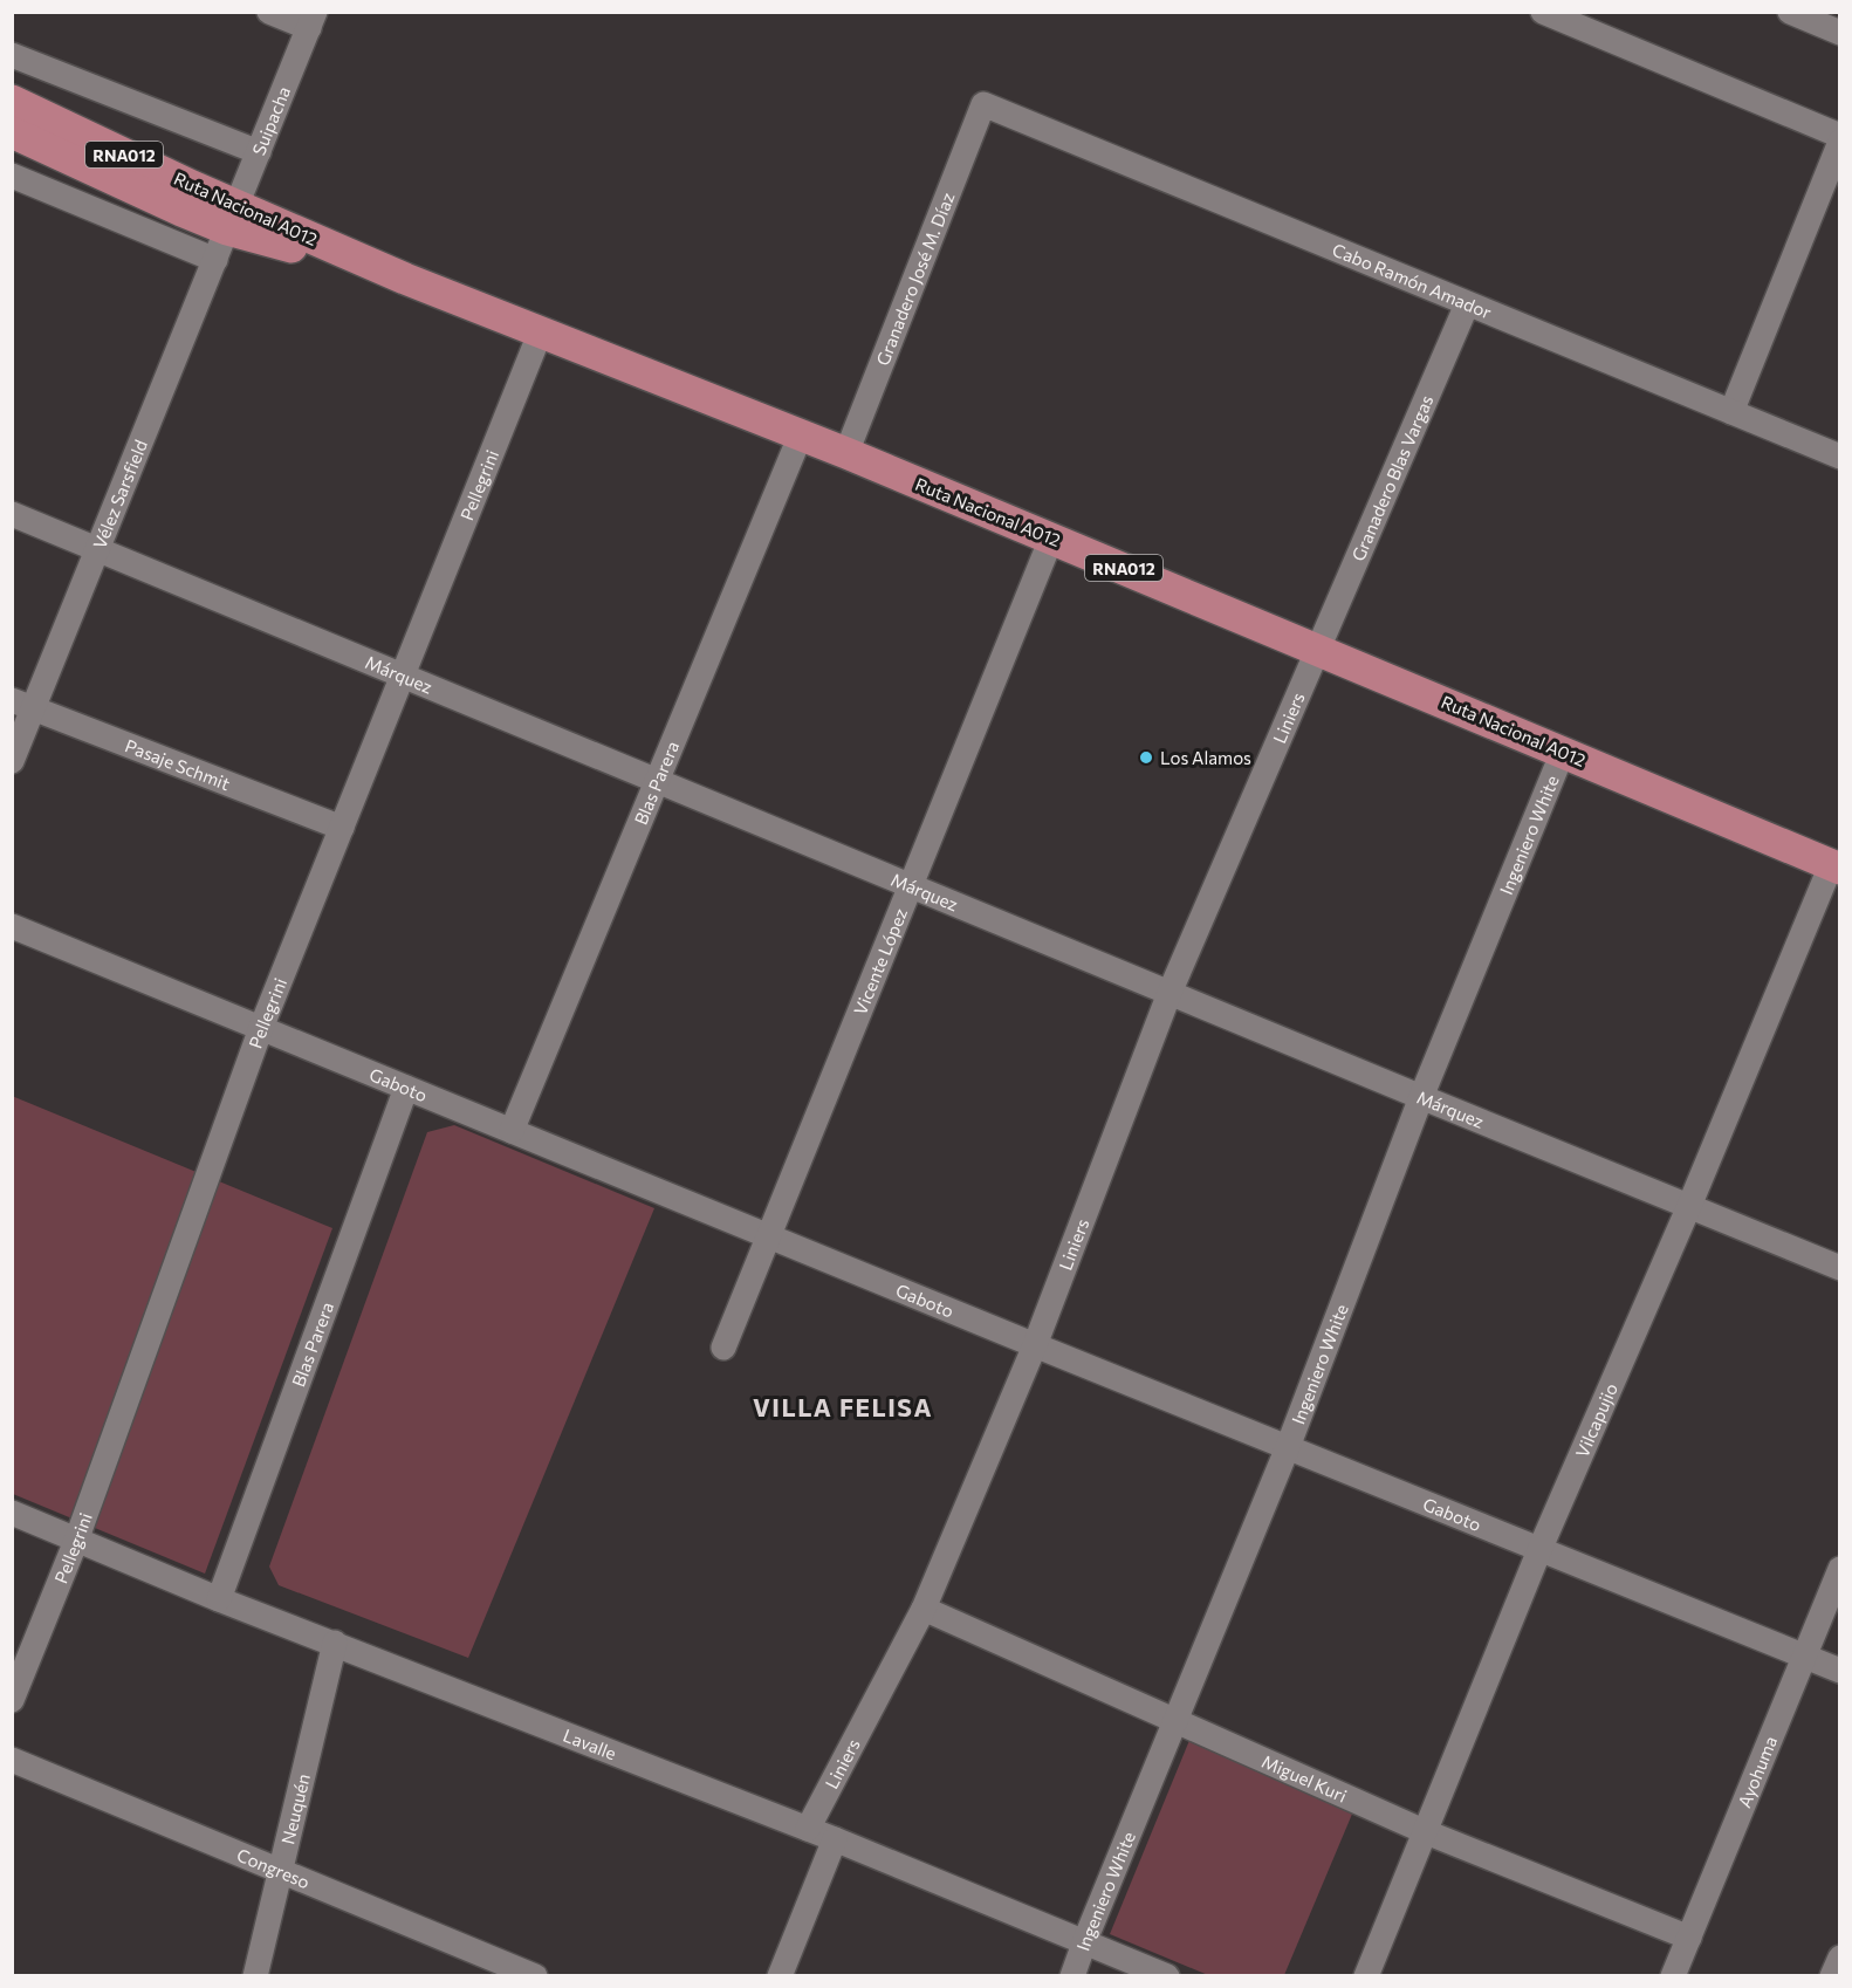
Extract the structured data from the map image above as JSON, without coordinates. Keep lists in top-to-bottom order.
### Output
{
  "streets": {
    "main road": ["RNA012", "Ruta Nacional A012"],
    "street": [
      "Suipacha",
      "Granadero José M. Díaz",
      "Cabo Ramón Amador",
      "Granadero Blas Vargas",
      "Pellegrini",
      "Vélez Sarsfield",
      "Márquez",
      "Liniers",
      "Pasaje Schmit",
      "Blas Parera",
      "Ingeniero White",
      "Vicente López",
      "Gaboto",
      "Vilcapujio",
      "Lavalle",
      "Ayohuma",
      "Miguel Kuri",
      "Neuquén",
      "Congreso"
    ]
  },
  "crossings": [
    ["Suipacha", "Ruta Nacional A012"],
    ["Suipacha", "Vélez Sarsfield"],
    ["Ruta Nacional A012", "Granadero José M. Díaz"],
    ["Ruta Nacional A012", "Granadero Blas Vargas"],
    ["Ruta Nacional A012", "Pellegrini"],
    ["Ruta Nacional A012", "Vélez Sarsfield"],
    ["Ruta Nacional A012", "Liniers"],
    ["Ruta Nacional A012", "Blas Parera"],
    ["Ruta Nacional A012", "Ingeniero White"],
    ["Ruta Nacional A012", "Vicente López"],
    ["Ruta Nacional A012", "Vilcapujio"],
    ["Granadero José M. Díaz", "Cabo Ramón Amador"],
    ["Cabo Ramón Amador", "Granadero Blas Vargas"],
    ["Granadero Blas Vargas", "Liniers"],
    ["Pellegrini", "Márquez"],
    ["Pellegrini", "Pasaje Schmit"],
    ["Pellegrini", "Gaboto"],
    ["Pellegrini", "Lavalle"],
    ["Vélez Sarsfield", "Márquez"],
    ["Vélez Sarsfield", "Pasaje Schmit"],
    ["Márquez", "Liniers"],
    ["Márquez", "Blas Parera"],
    ["Márquez", "Ingeniero White"],
    ["Márquez", "Vicente López"],
    ["Márquez", "Vilcapujio"],
    ["Liniers", "Gaboto"],
    ["Liniers", "Lavalle"],
    ["Liniers", "Miguel Kuri"],
    ["Blas Parera", "Gaboto"],
    ["Blas Parera", "Lavalle"],
    ["Ingeniero White", "Gaboto"],
    ["Ingeniero White", "Lavalle"],
    ["Ingeniero White", "Miguel Kuri"],
    ["Vicente López", "Gaboto"],
    ["Gaboto", "Vilcapujio"],
    ["Gaboto", "Ayohuma"],
    ["Vilcapujio", "Miguel Kuri"],
    ["Lavalle", "Neuquén"],
    ["Ayohuma", "Miguel Kuri"],
    ["Neuquén", "Congreso"]
  ],
  "districts": ["VILLA FELISA"],
  "places": ["Los Alamos"]
}
